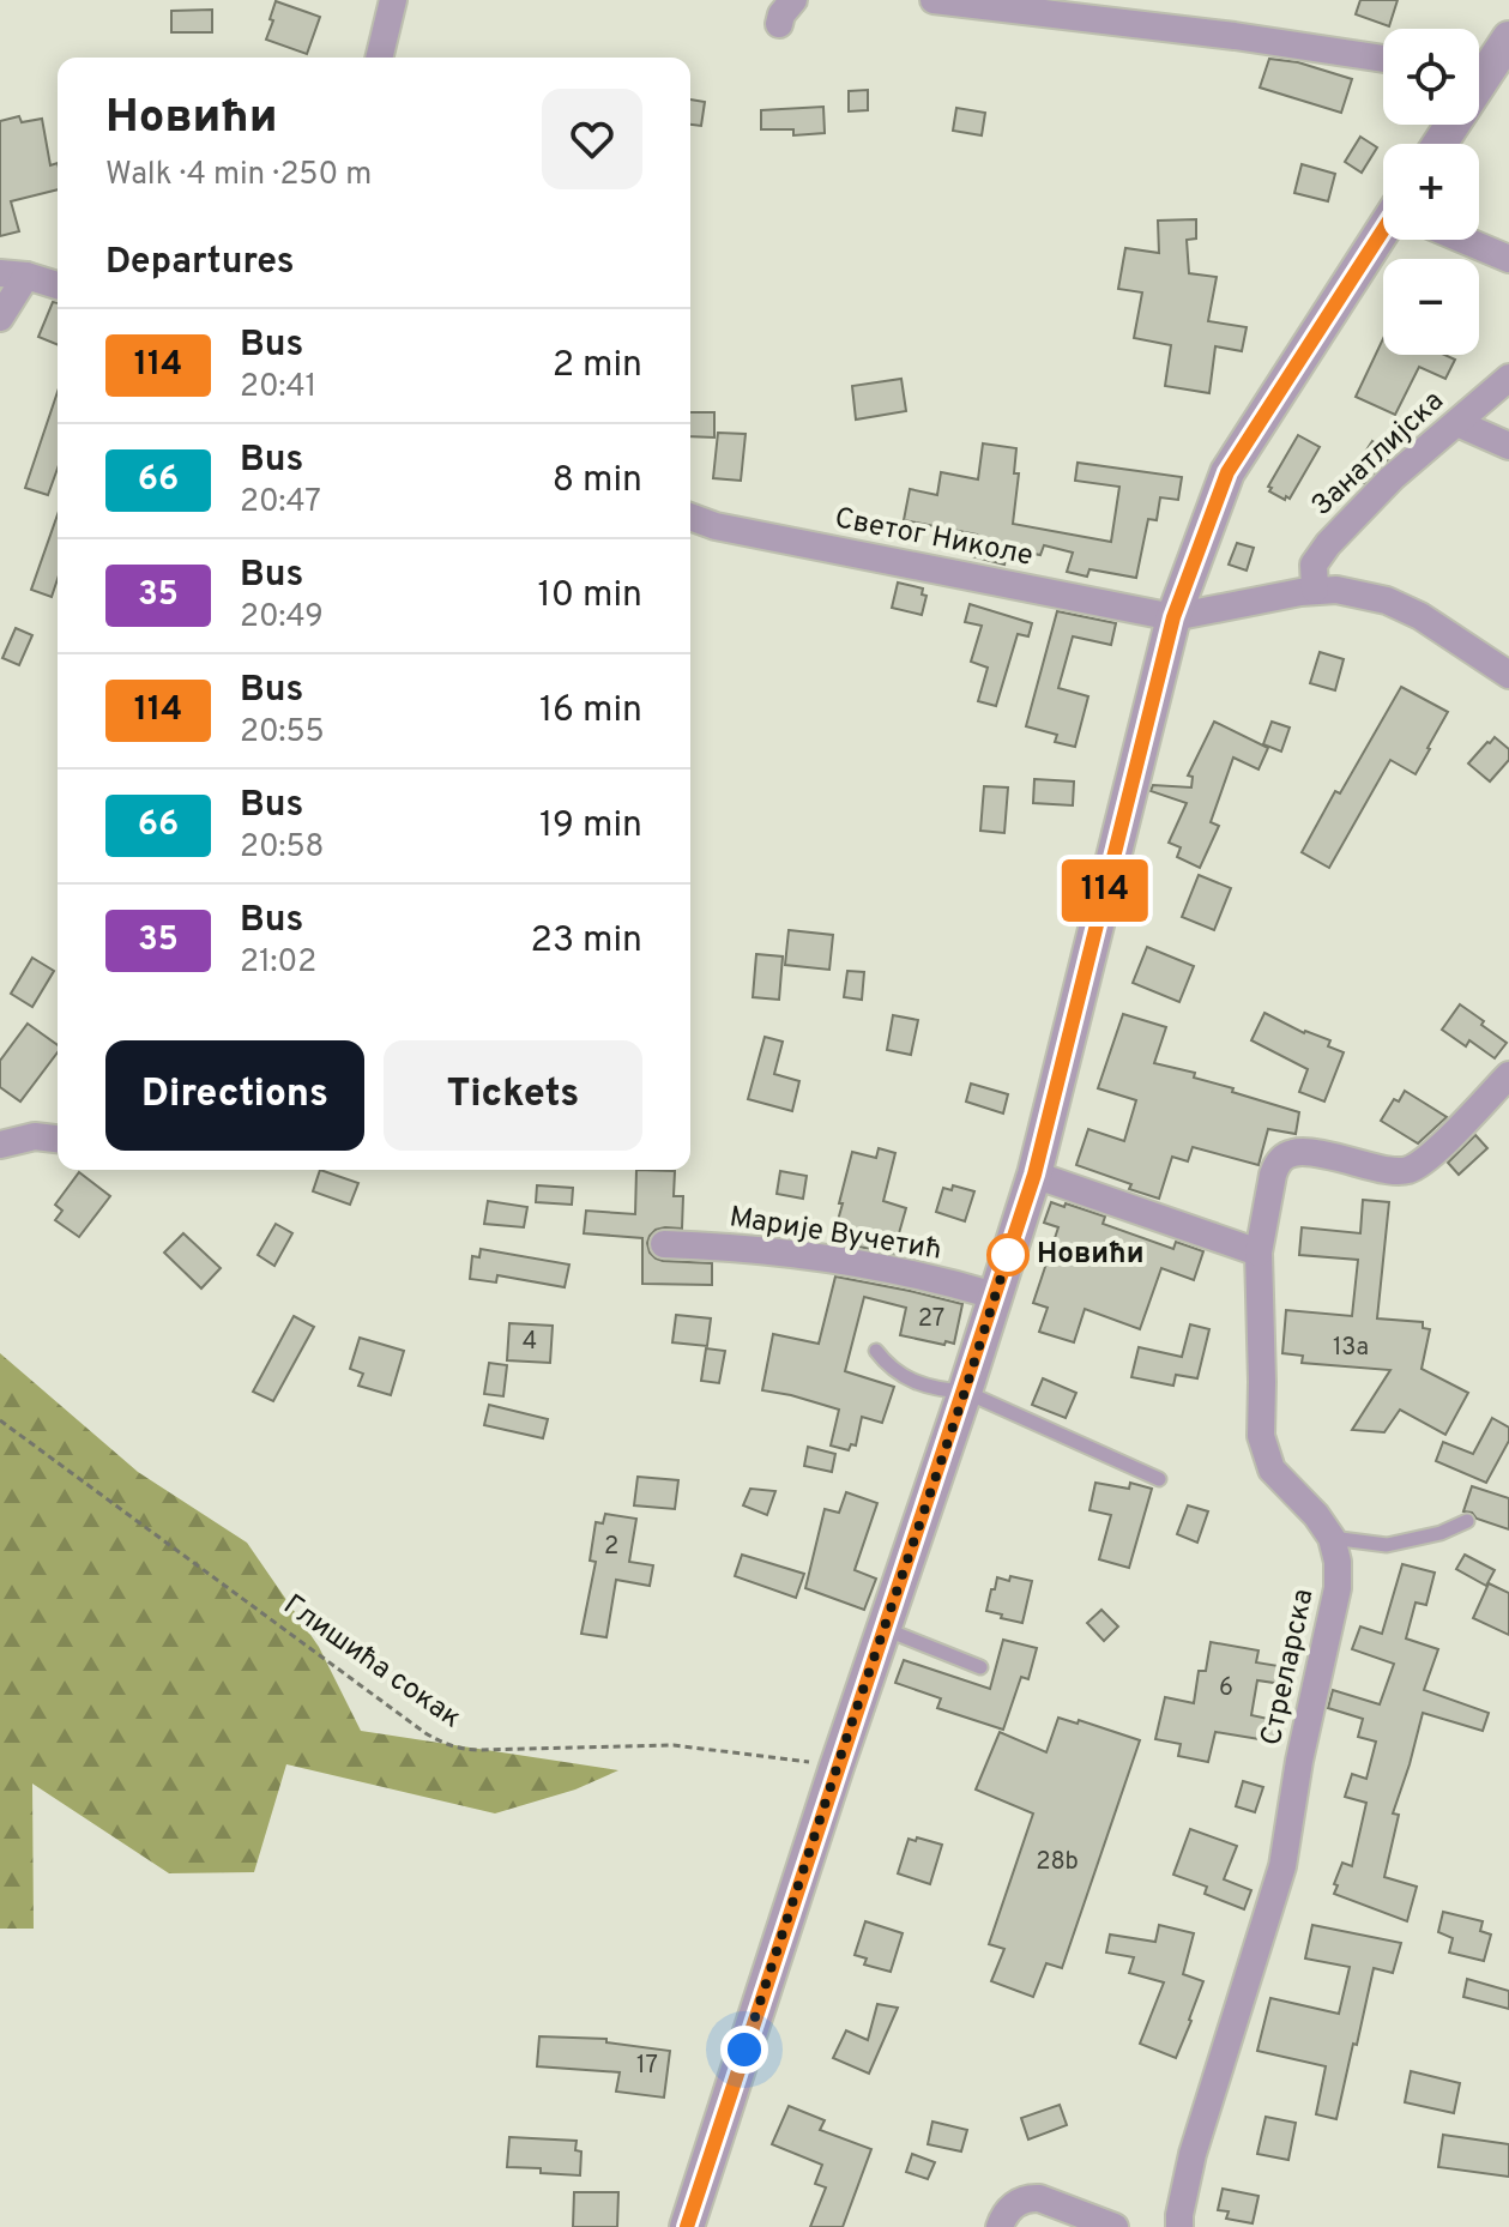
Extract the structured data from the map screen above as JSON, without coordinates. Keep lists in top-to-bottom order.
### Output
{
  "streets": {
    "street": [
      "Занатлијска",
      "Светог Николе",
      "Марије Вучетић",
      "Стреларска"
    ],
    "path": ["Глишића сокак"]
  },
  "places": ["Новићи"],
  "lines": ["bus line 114"],
  "house_numbers": [
    "27",
    "4",
    "13a",
    "2",
    "6",
    "28b",
    "17"
  ],
  "page": {
    "on_map": "114",
    "map_buttons": ["+", "−"],
    "heading": [
      ["Новићи", "Walk · 4 min · 250 m"],
      "Departures"
    ],
    "list": [
      {
        "mark": "114",
        "name": "Bus",
        "note": "20:41",
        "value": "2 min"
      },
      {
        "mark": "66",
        "name": "Bus",
        "note": "20:47",
        "value": "8 min"
      },
      {
        "mark": "35",
        "name": "Bus",
        "note": "20:49",
        "value": "10 min"
      },
      {
        "mark": "114",
        "name": "Bus",
        "note": "20:55",
        "value": "16 min"
      },
      {
        "mark": "66",
        "name": "Bus",
        "note": "20:58",
        "value": "19 min"
      },
      {
        "mark": "35",
        "name": "Bus",
        "note": "21:02",
        "value": "23 min"
      }
    ],
    "buttons": ["Directions", "Tickets"]
  }
}
